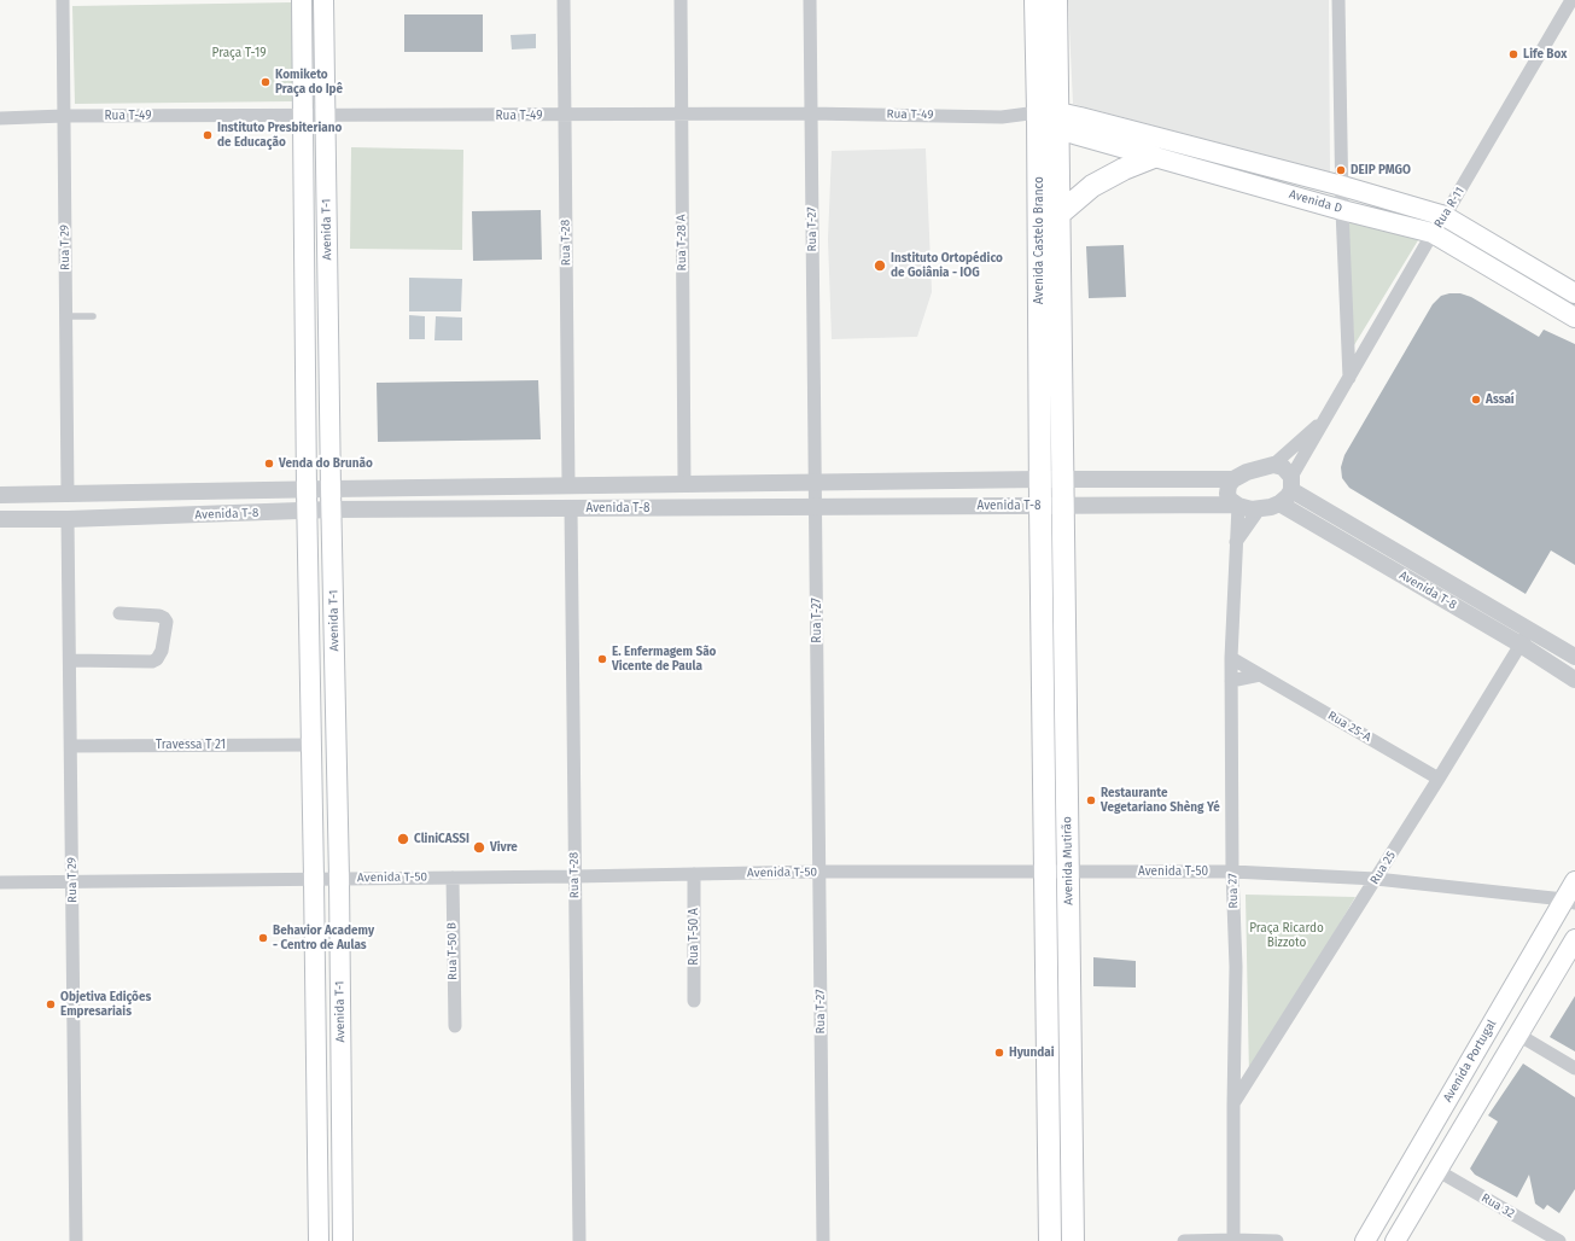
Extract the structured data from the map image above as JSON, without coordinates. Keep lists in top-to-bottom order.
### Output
{
  "streets": {
    "main road": [
      "Avenida D",
      "Avenida T-1",
      "Avenida Castelo Branco",
      "Avenida Mutirão",
      "Avenida Portugal"
    ],
    "street": [
      "Rua T-49",
      "Rua R-11",
      "Rua T-27",
      "Rua T-28",
      "Rua T-28 A",
      "Rua T 29",
      "Avenida T-8",
      "Rua 25-A",
      "Travessa T 21",
      "Rua 25",
      "Avenida T-50",
      "Rua 27",
      "Rua T-50 A",
      "Rua T-50 B",
      "Rua 32"
    ]
  },
  "crossings": [
    ["Rua T-49", "Avenida D"],
    ["Rua T-49", "Avenida T-1"],
    ["Rua T-49", "Rua T-27"],
    ["Rua T-49", "Avenida Castelo Branco"],
    ["Rua T-49", "Rua T-28"],
    ["Rua T-49", "Rua T-28 A"],
    ["Rua T-49", "Rua T 29"],
    ["Avenida D", "Rua R-11"],
    ["Avenida D", "Avenida Castelo Branco"],
    ["Rua R-11", "Avenida T-8"],
    ["Rua R-11", "Rua 27"],
    ["Avenida T-1", "Avenida T-8"],
    ["Avenida T-1", "Travessa T 21"],
    ["Avenida T-1", "Avenida T-50"],
    ["Rua T-27", "Avenida T-8"],
    ["Rua T-27", "Avenida T-50"],
    ["Avenida Castelo Branco", "Avenida T-8"],
    ["Avenida Castelo Branco", "Avenida Mutirão"],
    ["Rua T-28", "Avenida T-8"],
    ["Rua T-28", "Avenida T-50"],
    ["Rua T-28 A", "Avenida T-8"],
    ["Rua T 29", "Avenida T-8"],
    ["Rua T 29", "Travessa T 21"],
    ["Rua T 29", "Avenida T-50"],
    ["Avenida T-8", "Avenida Mutirão"],
    ["Avenida T-8", "Rua 25"],
    ["Avenida T-8", "Rua 27"],
    ["Rua 25-A", "Rua 25"],
    ["Rua 25-A", "Rua 27"],
    ["Avenida Mutirão", "Avenida T-50"],
    ["Rua 25", "Avenida T-50"],
    ["Rua 25", "Rua 27"],
    ["Avenida T-50", "Rua 27"],
    ["Avenida T-50", "Rua T-50 A"],
    ["Avenida T-50", "Rua T-50 B"],
    ["Avenida T-50", "Avenida Portugal"]
  ],
  "parks": ["Praça T-19", "Praça Ricardo Bizzoto"],
  "places": [
    "Life Box",
    "Komiketo Praça do Ipê",
    "Instituto Presbiteriano de Educação",
    "DEIP PMGO",
    "Instituto Ortopédico de Goiânia - IOG",
    "Assaí",
    "Venda do Brunão",
    "E. Enfermagem São Vicente de Paula",
    "Restaurante Vegetariano Shèng Yé",
    "CliniCASSI",
    "Vivre",
    "Behavior Academy - Centro de Aulas",
    "Objetiva Edições Empresariais",
    "Hyundai"
  ]
}
